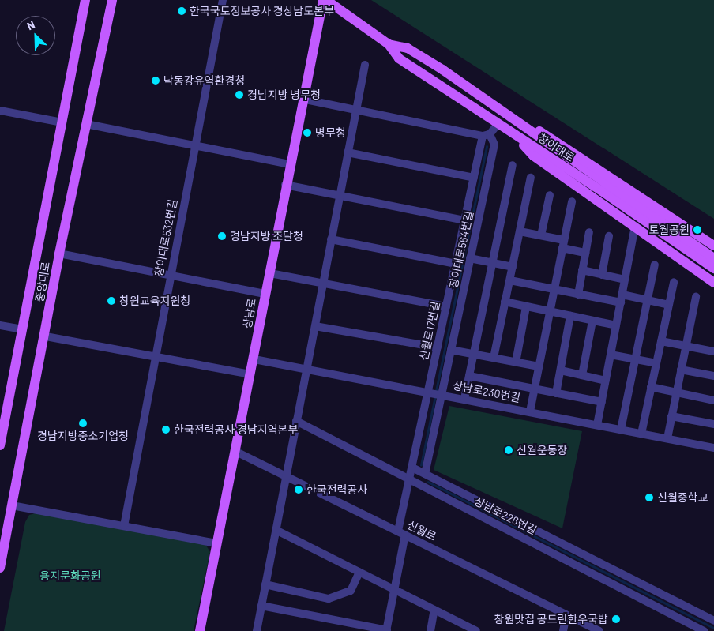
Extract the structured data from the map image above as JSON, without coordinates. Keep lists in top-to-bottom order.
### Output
{
  "streets": {
    "main road": ["창이대로", "중앙대로", "상남로"],
    "street": [
      "창이대로532번길",
      "창이대로564번길",
      "신월로17번길",
      "상남로230번길",
      "상남로226번길",
      "신월로"
    ]
  },
  "crossings": [
    ["창이대로564번길", "신월로17번길"],
    ["창이대로564번길", "상남로230번길"],
    ["상남로", "상남로230번길"],
    ["상남로", "신월로"],
    ["신월로17번길", "상남로230번길"],
    ["신월로17번길", "상남로226번길"],
    ["신월로17번길", "신월로"]
  ],
  "parks": ["용지문화공원"],
  "places": [
    "한국국토정보공사 경상남도본부",
    "낙동강유역환경청",
    "경남지방 병무청",
    "병무청",
    "토월공원",
    "경남지방 조달청",
    "창원교육지원청",
    "경남지방중소기업청",
    "한국전력공사 경남지역본부",
    "신월운동장",
    "한국전력공사",
    "신월중학교",
    "창원맛집 공드린한우국밥"
  ],
  "north": "top left"
}
